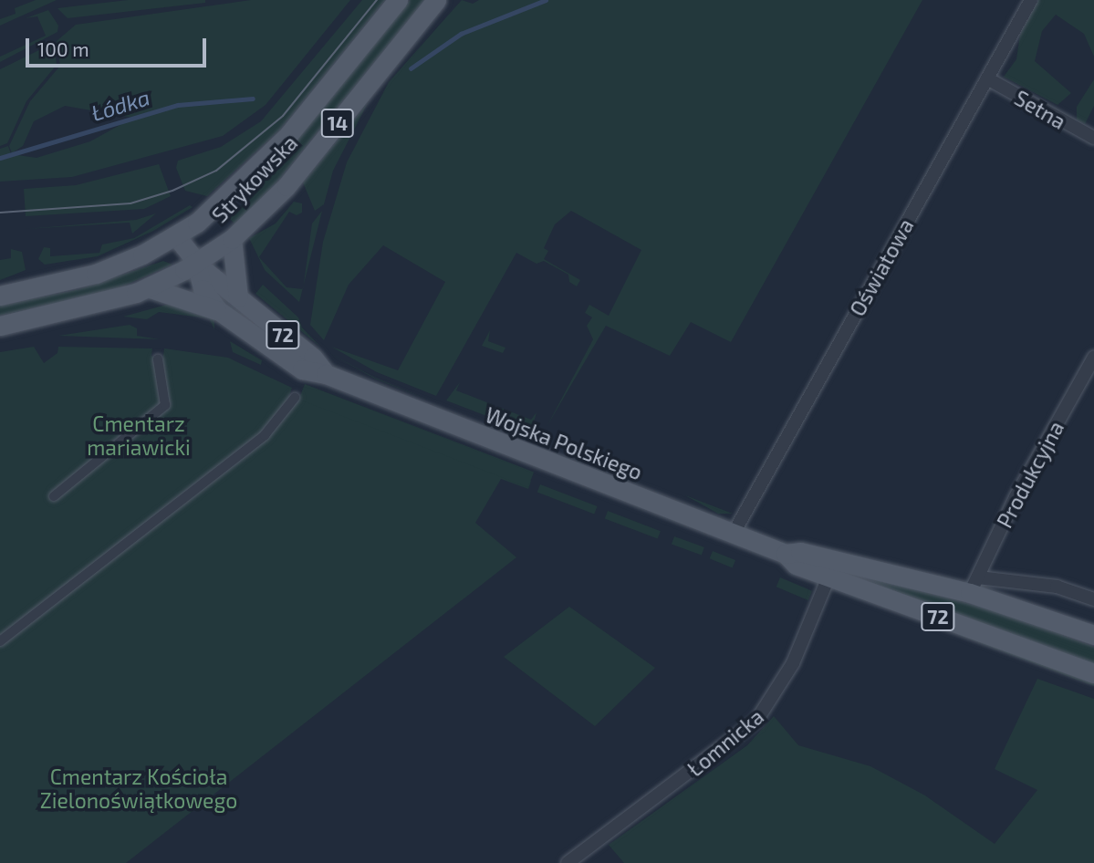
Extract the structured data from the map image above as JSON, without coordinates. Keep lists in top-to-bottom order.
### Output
{
  "streets": {
    "main road": [
      "14",
      "Strykowska",
      "72",
      "Wojska Polskiego"
    ],
    "street": [
      "Setna",
      "Oświatowa",
      "Produkcyjna",
      "Łomnicka"
    ]
  },
  "crossings": [
    ["Setna", "Oświatowa"],
    ["14", "Strykowska"],
    ["14", "72"],
    ["14", "Wojska Polskiego"],
    ["Strykowska", "Wojska Polskiego"],
    ["Oświatowa", "Wojska Polskiego"],
    ["72", "Wojska Polskiego"],
    ["Wojska Polskiego", "Produkcyjna"],
    ["Wojska Polskiego", "Łomnicka"]
  ],
  "water": ["Łódka"],
  "parks": ["Cmentarz mariawicki", "Cmentarz Kościoła Zielonoświątkowego"],
  "scale_bar": "100 m"
}
